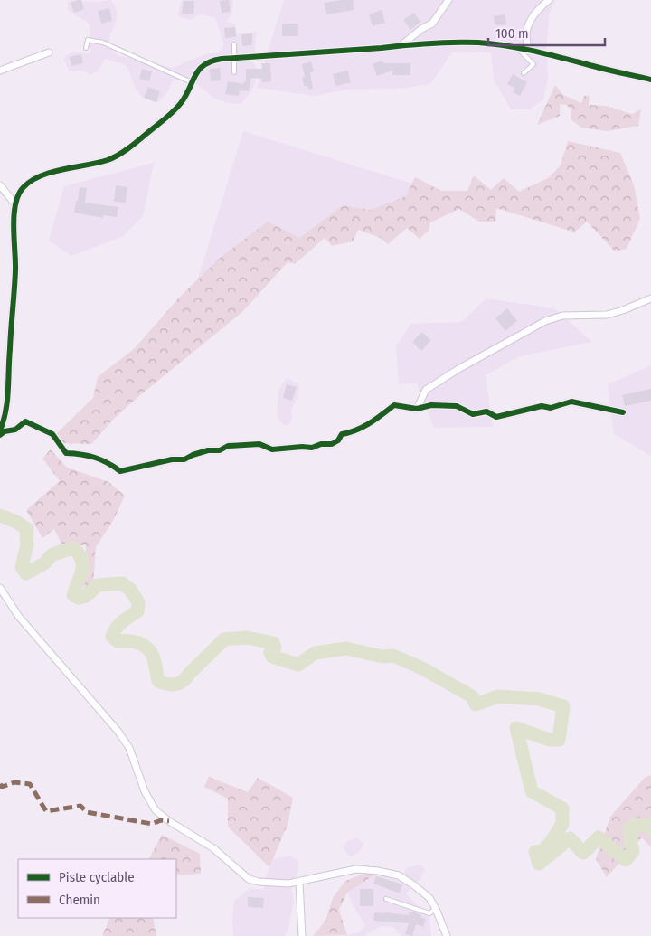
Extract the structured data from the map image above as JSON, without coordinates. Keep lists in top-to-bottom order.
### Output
{
  "legend": ["Piste cyclable", "Chemin"],
  "scale_bar": "100 m"
}
